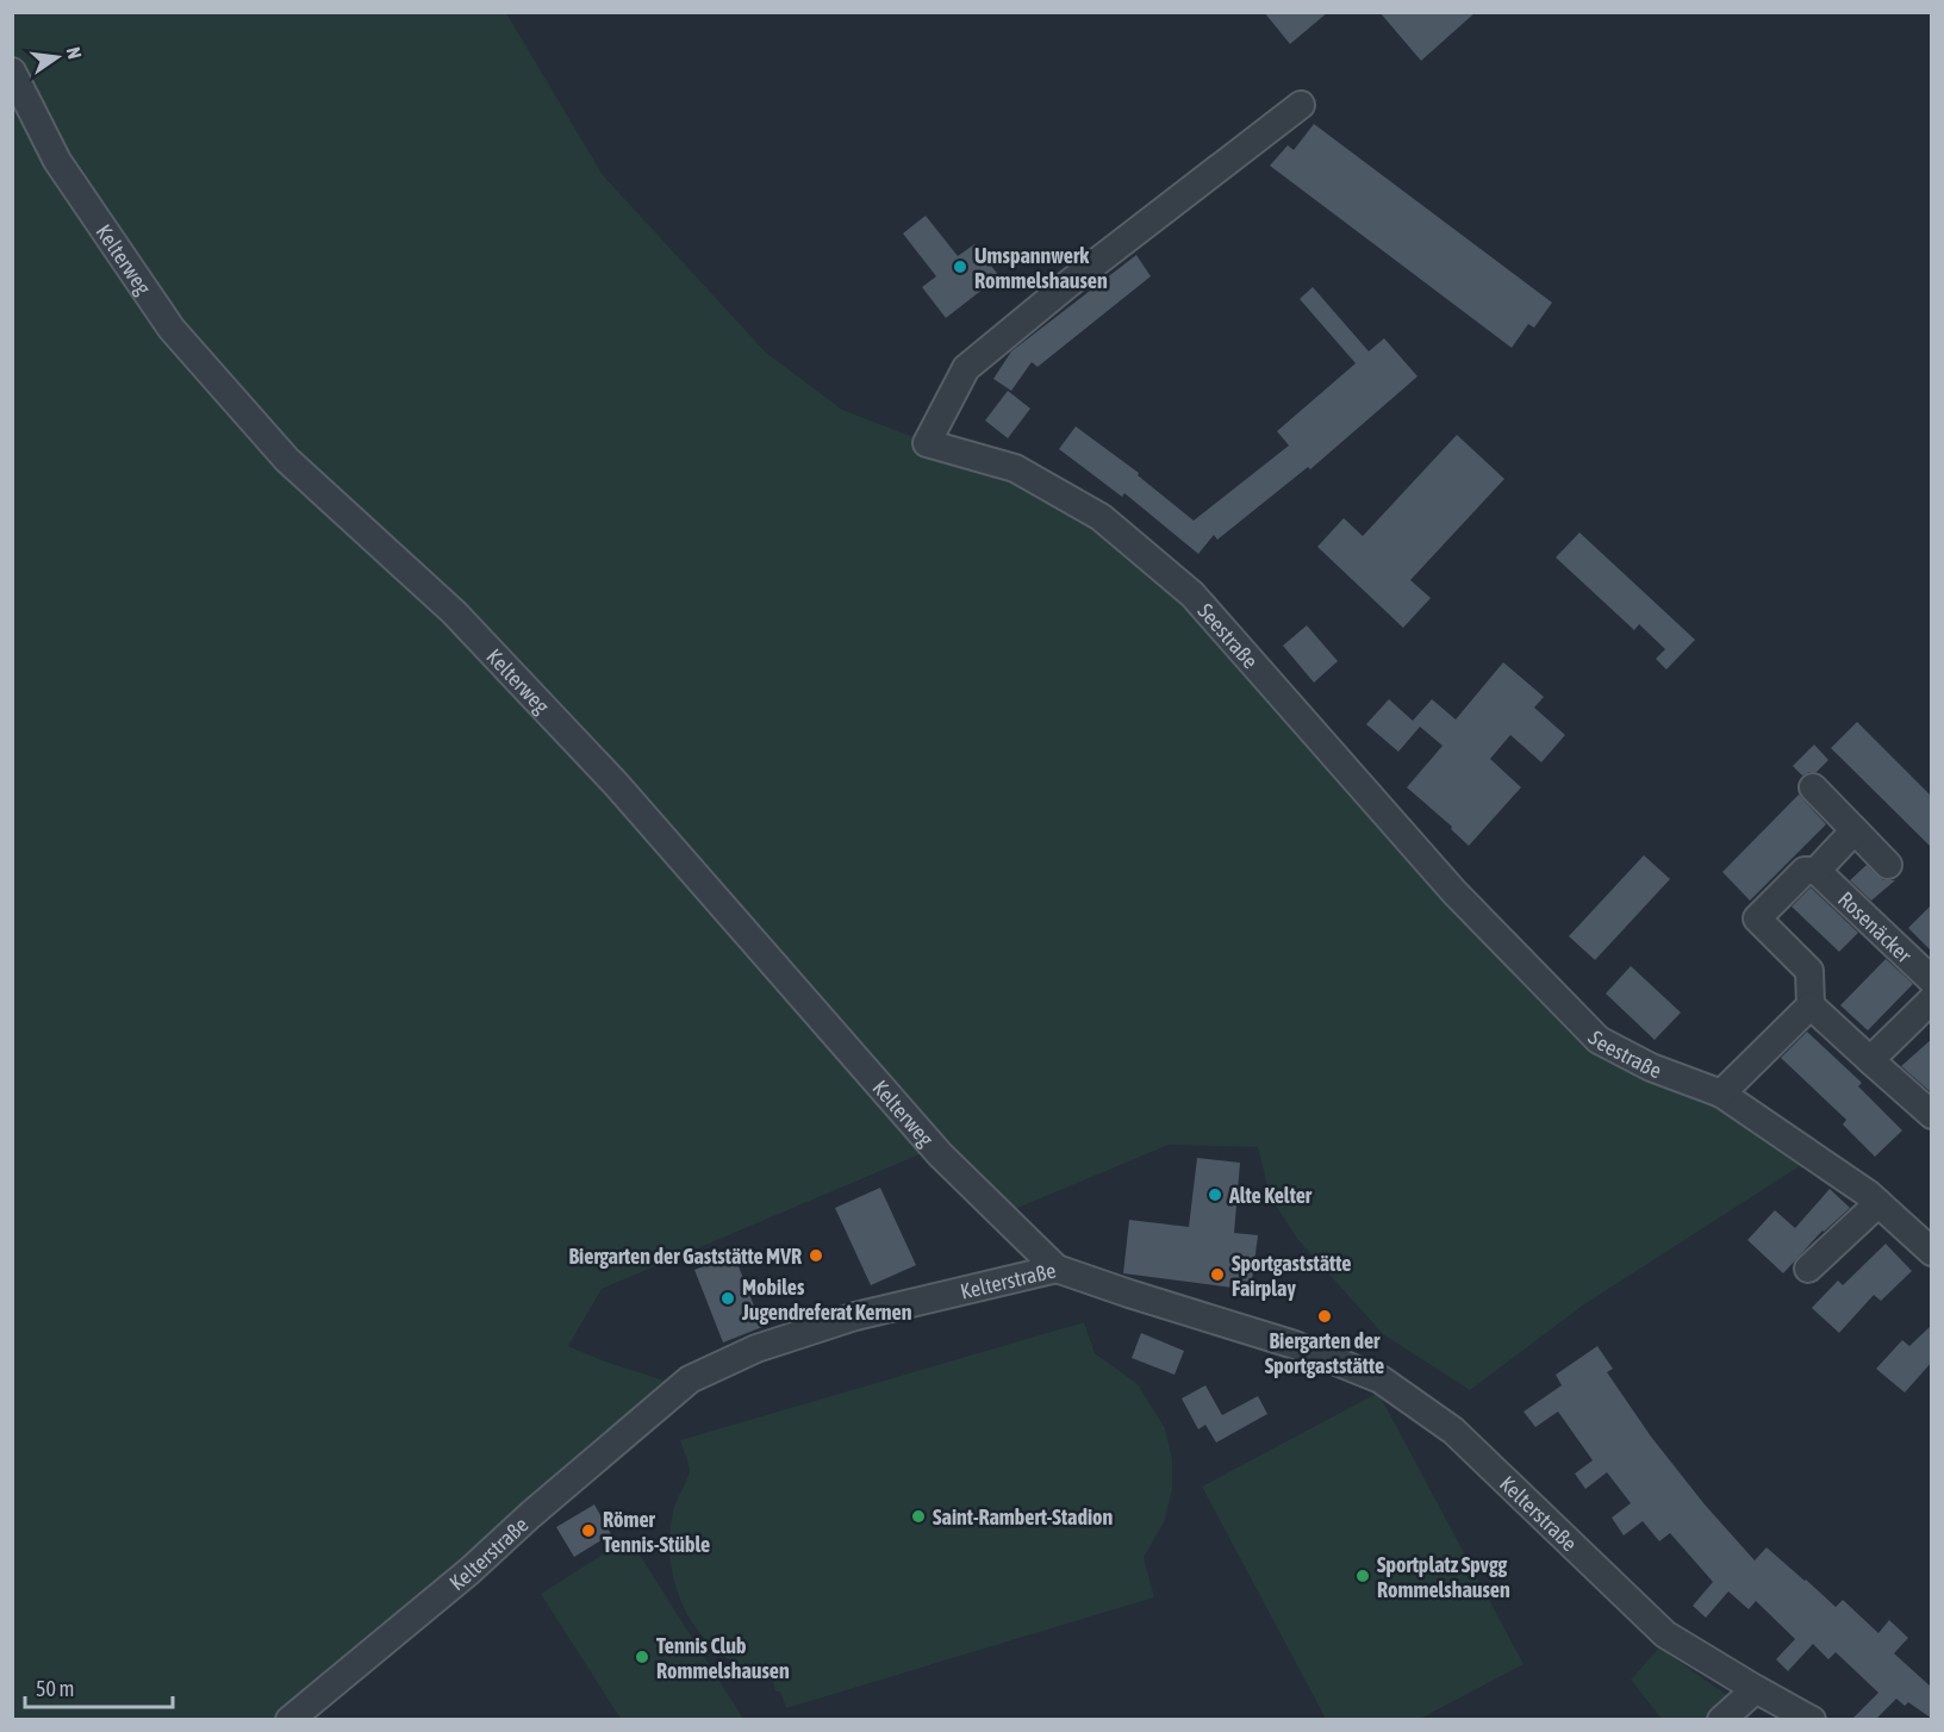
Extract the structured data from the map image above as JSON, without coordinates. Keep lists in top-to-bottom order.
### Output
{
  "streets": {
    "street": [
      "Kelterweg",
      "Seestraße",
      "Rosenäcker",
      "Kelterstraße"
    ]
  },
  "crossings": [
    ["Kelterweg", "Kelterstraße"]
  ],
  "places": [
    "Umspannwerk Rommelshausen",
    "Alte Kelter",
    "Biergarten der Gaststätte MVR",
    "Sportgaststätte Fairplay",
    "Mobiles Jugendreferat Kernen",
    "Biergarten der Sportgaststätte",
    "Saint-Rambert-Stadion",
    "Römer Tennis-Stüble",
    "Sportplatz Spvgg Rommelshausen",
    "Tennis Club Rommelshausen"
  ],
  "scale_bar": "50 m",
  "north": "right"
}
